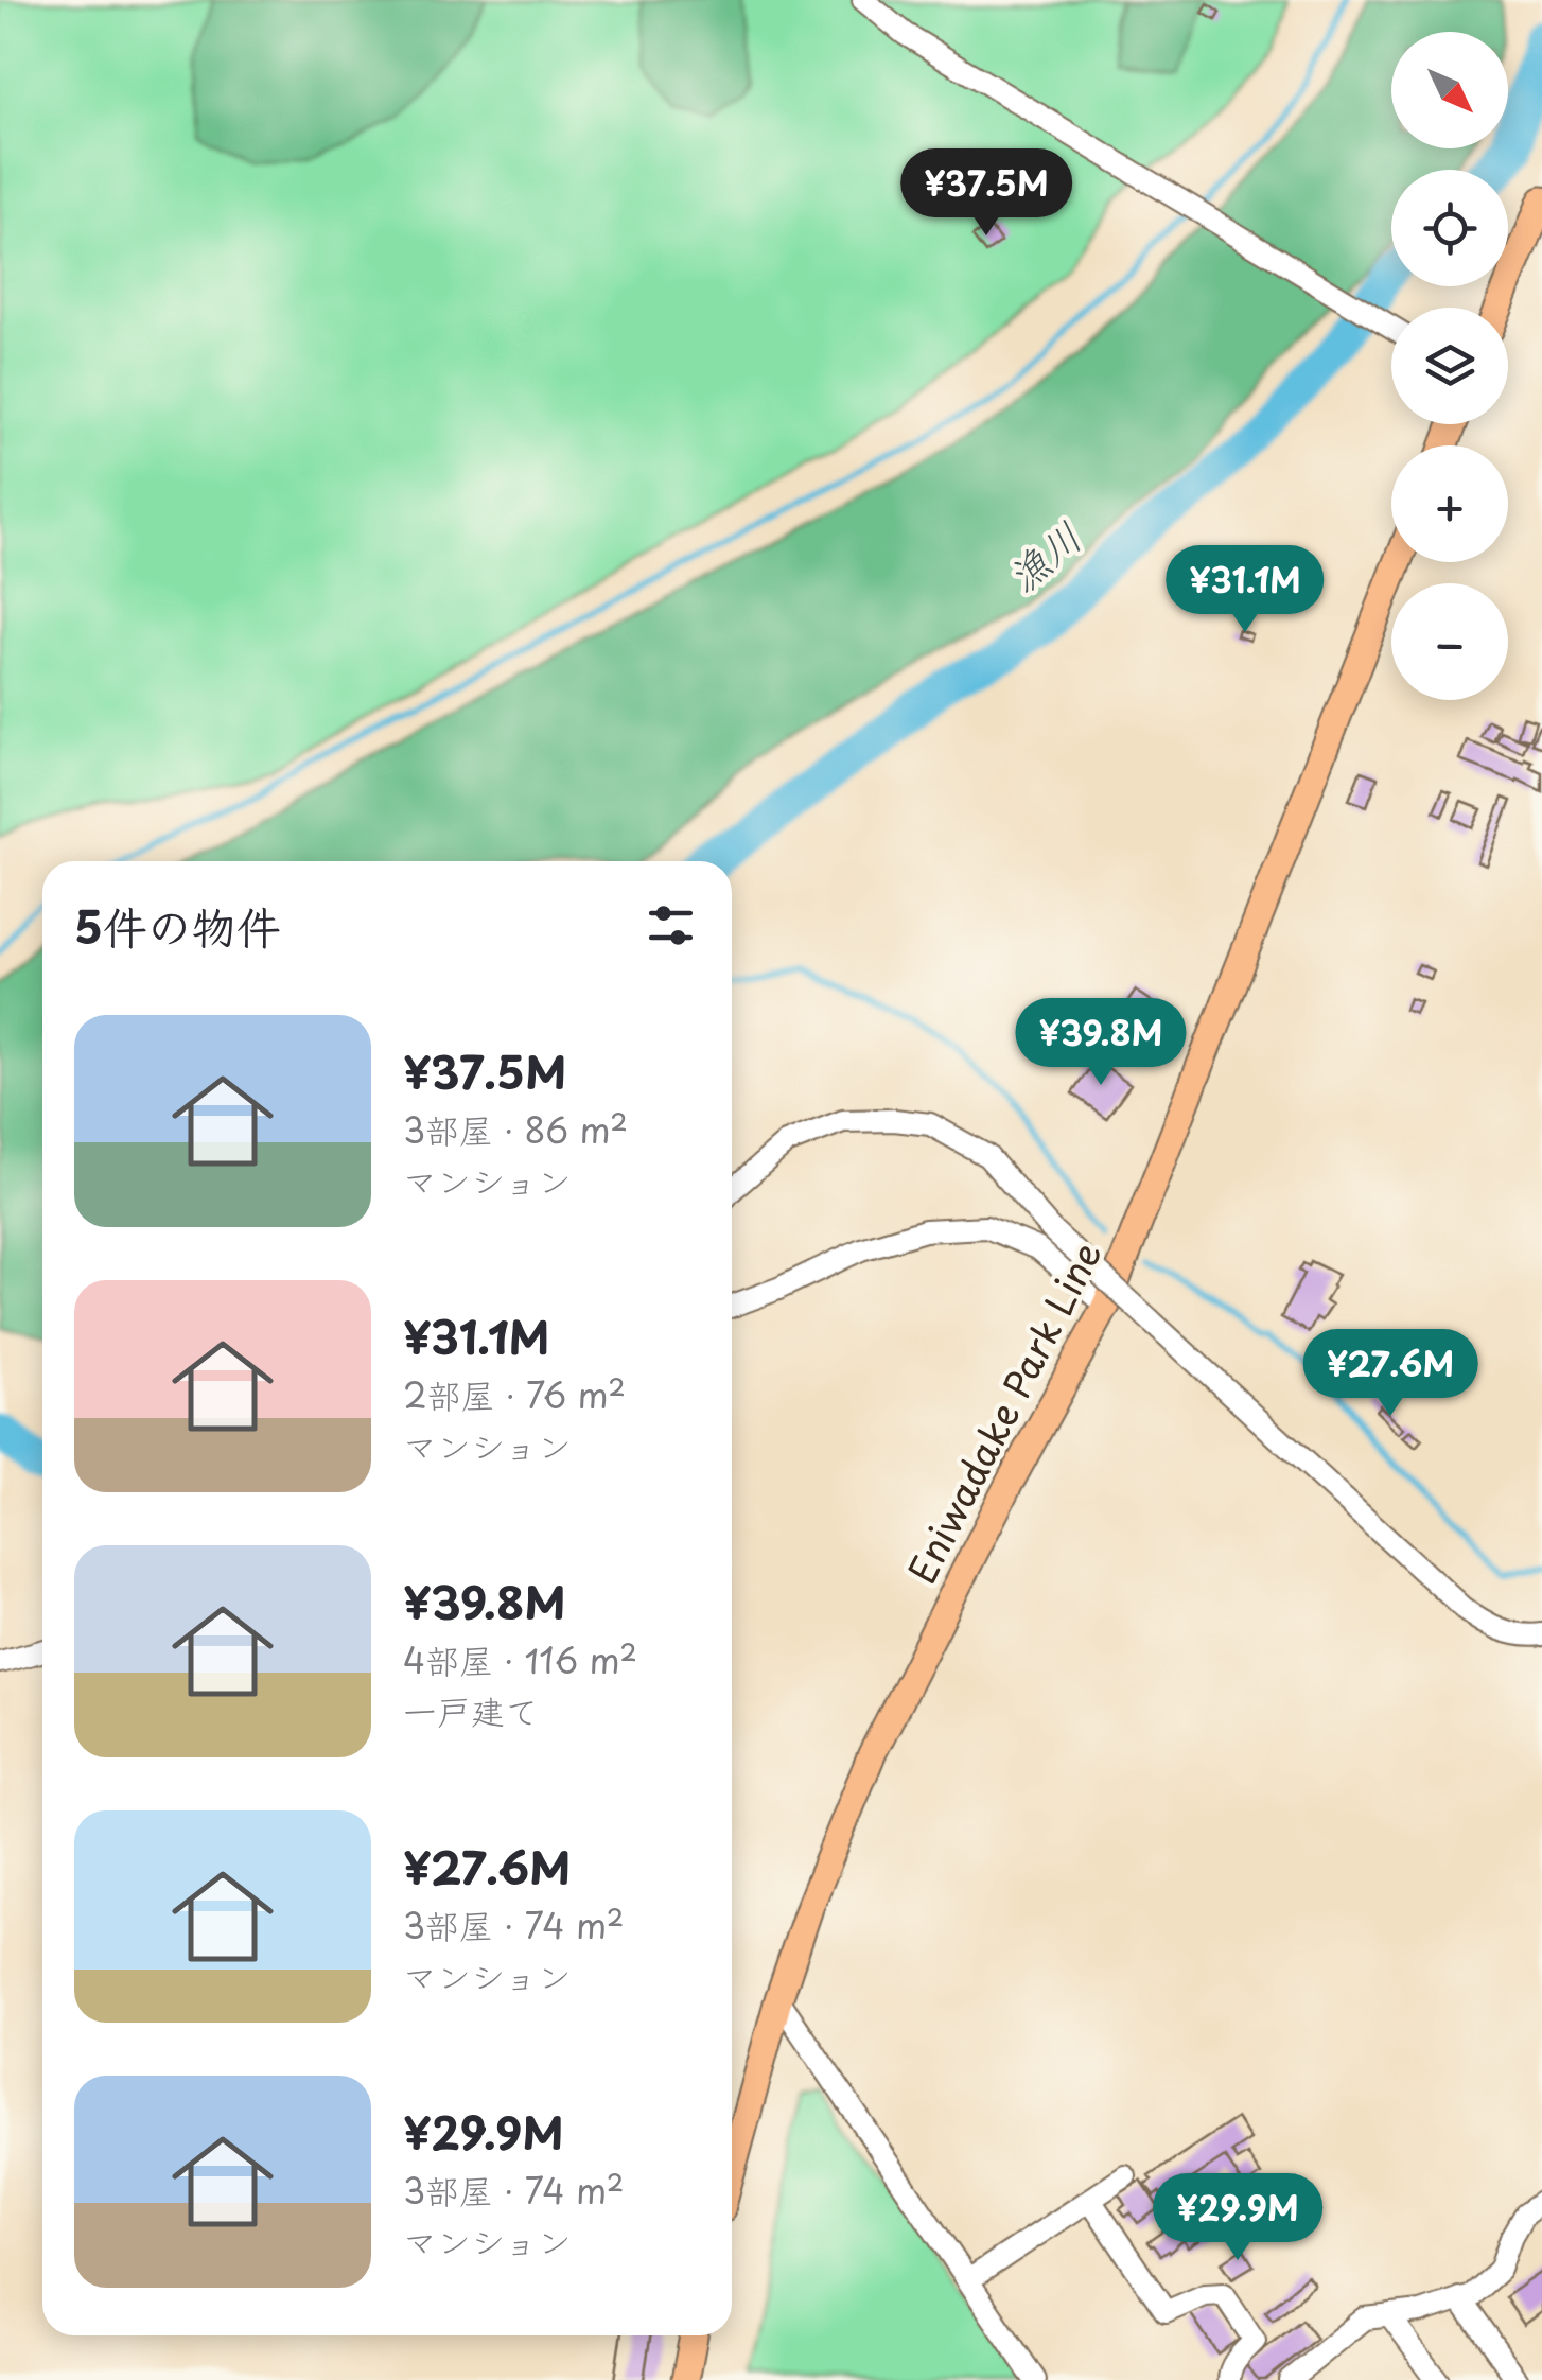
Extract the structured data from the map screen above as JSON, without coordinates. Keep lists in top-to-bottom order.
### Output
{
  "streets": {
    "main road": ["Eniwadake Park Line"]
  },
  "water": ["漁川"],
  "north": "bottom right",
  "page": {
    "map_buttons": ["+", "−"],
    "price": [
      "¥37.5M",
      "¥31.1M",
      "¥39.8M",
      "¥27.6M",
      "¥29.9M"
    ],
    "heading": "5件の物件",
    "list": [
      {
        "name": "¥37.5M",
        "note": "3部屋 · 86 m² · マンション"
      },
      {
        "name": "¥31.1M",
        "note": "2部屋 · 76 m² · マンション"
      },
      {
        "name": "¥39.8M",
        "note": "4部屋 · 116 m² · 一戸建て"
      },
      {
        "name": "¥27.6M",
        "note": "3部屋 · 74 m² · マンション"
      },
      {
        "name": "¥29.9M",
        "note": "3部屋 · 74 m² · マンション"
      }
    ]
  }
}
